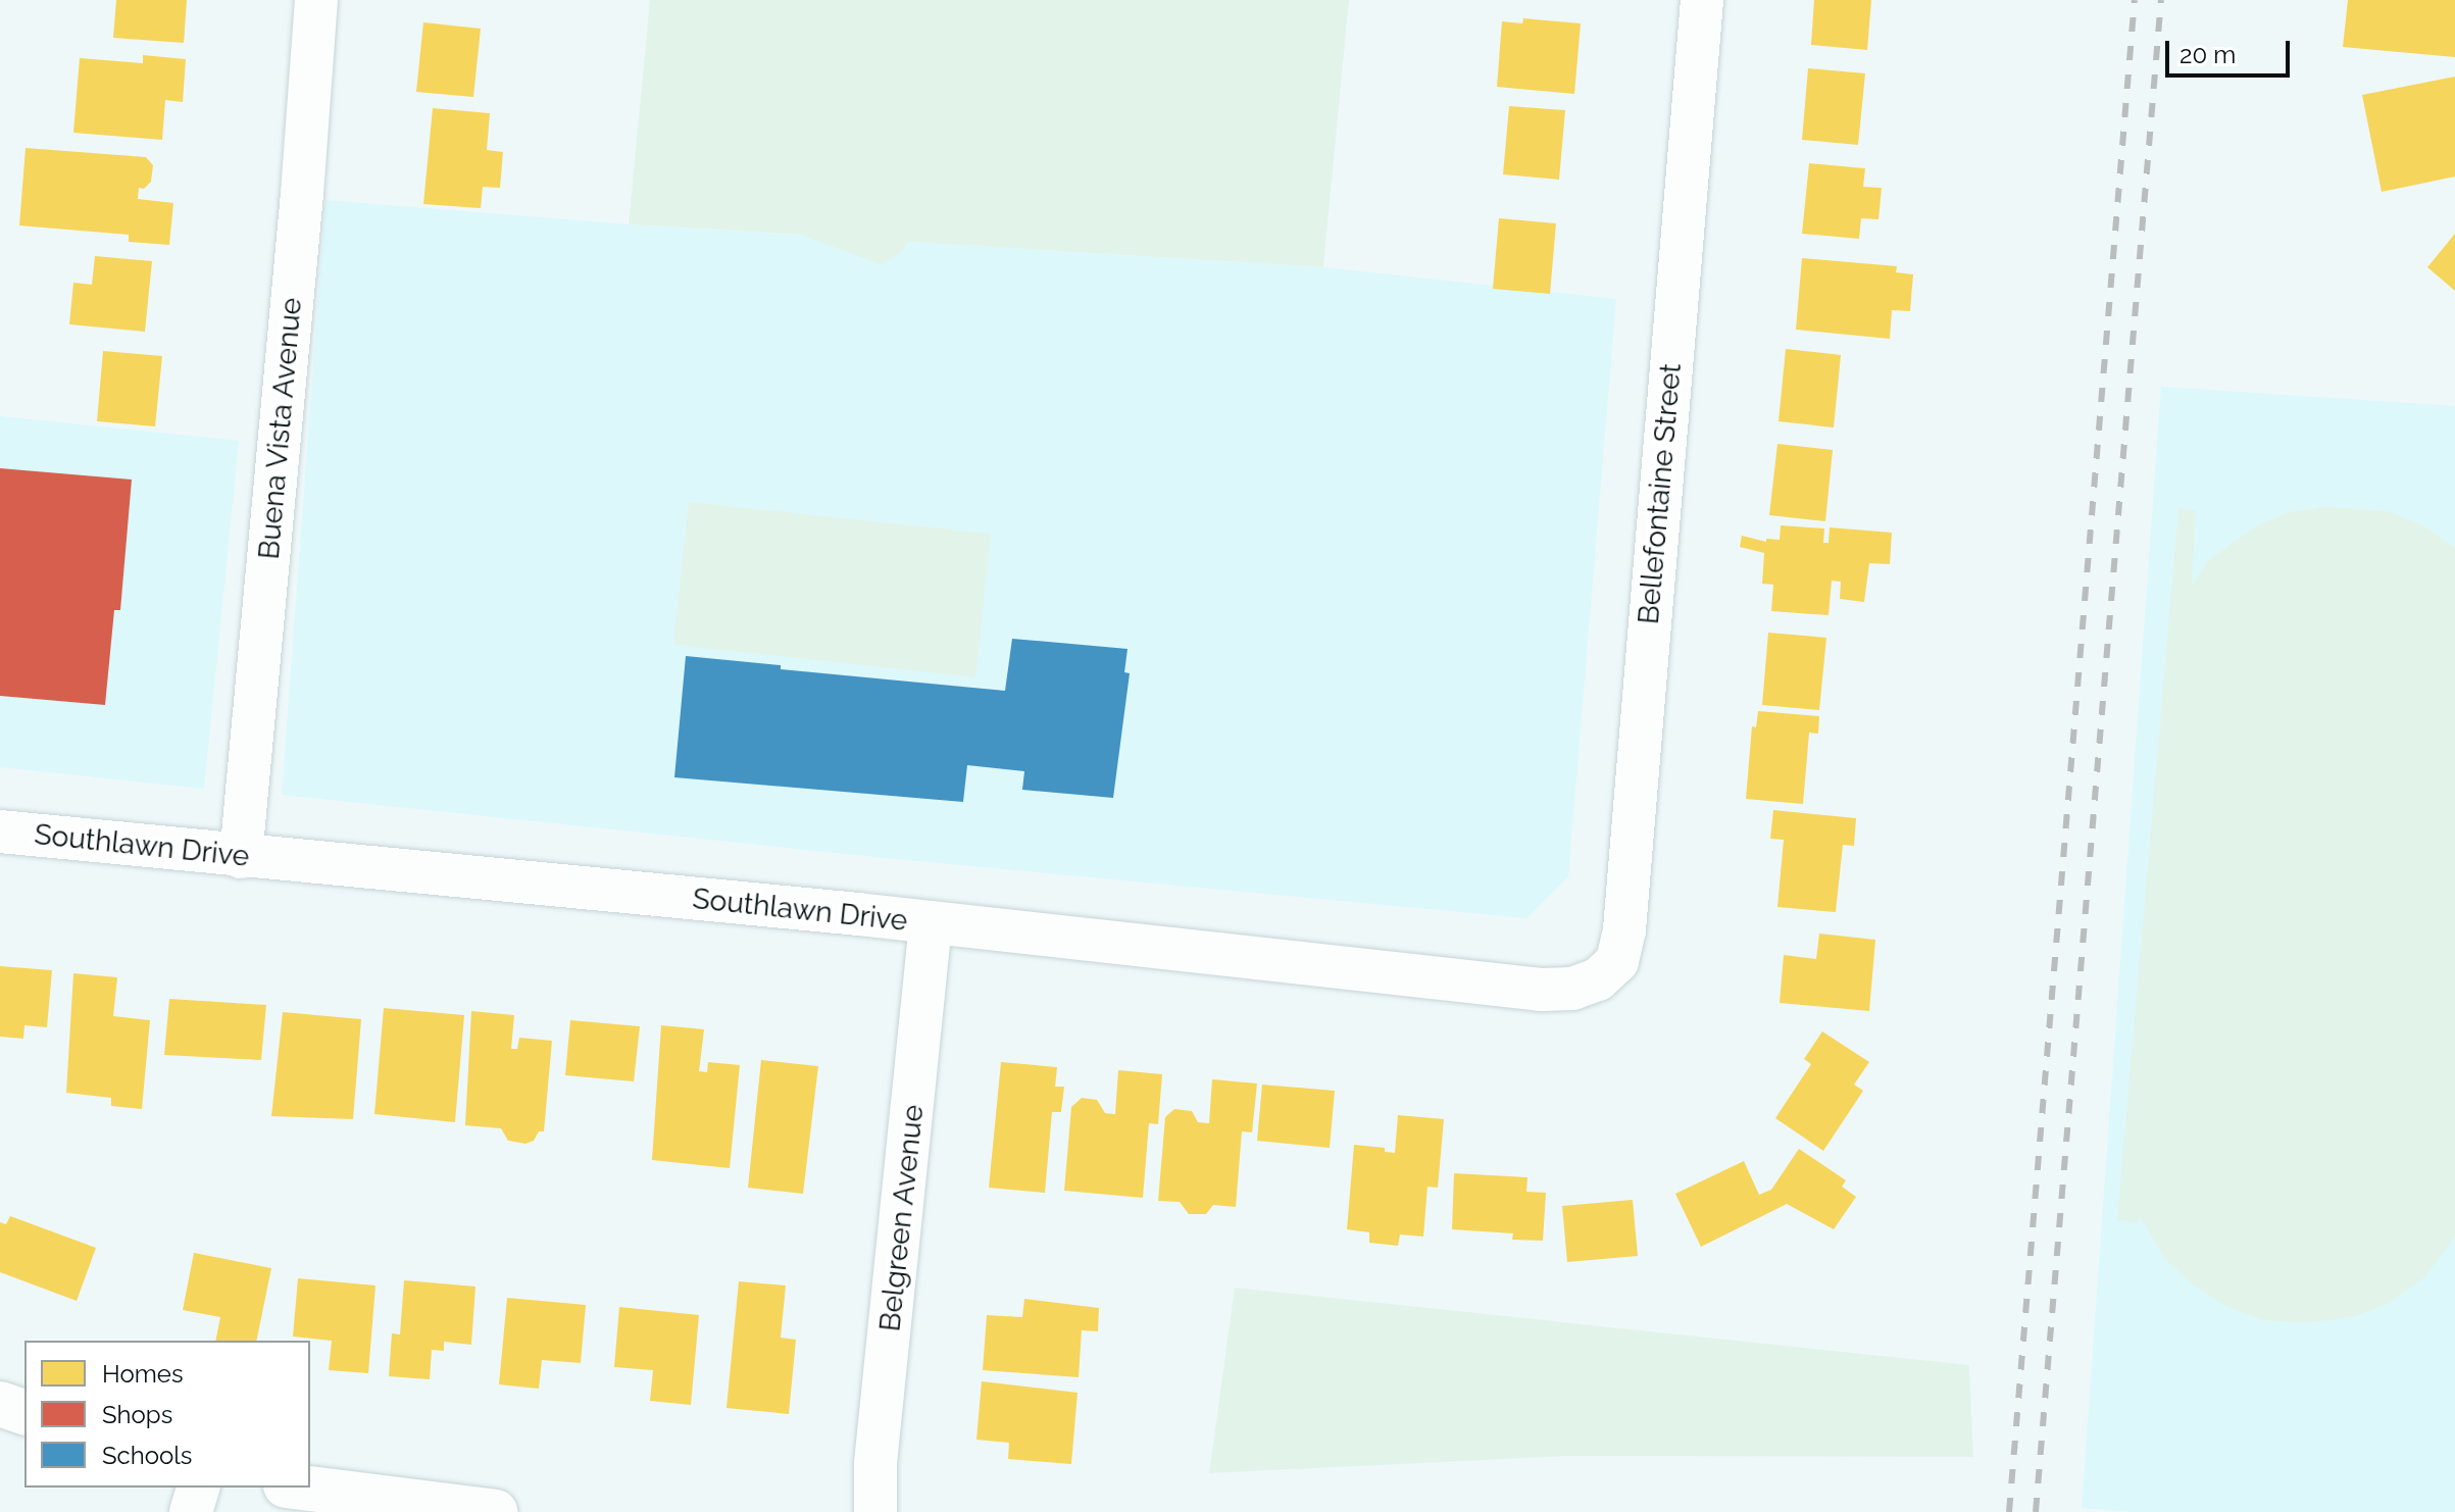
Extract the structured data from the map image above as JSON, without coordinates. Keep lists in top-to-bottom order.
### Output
{
  "streets": {
    "street": [
      "Buena Vista Avenue",
      "Bellefontaine Street",
      "Southlawn Drive",
      "Belgreen Avenue"
    ]
  },
  "crossings": [
    ["Buena Vista Avenue", "Southlawn Drive"],
    ["Bellefontaine Street", "Southlawn Drive"],
    ["Southlawn Drive", "Belgreen Avenue"]
  ],
  "legend": ["Homes", "Shops", "Schools"],
  "scale_bar": "20 m"
}
